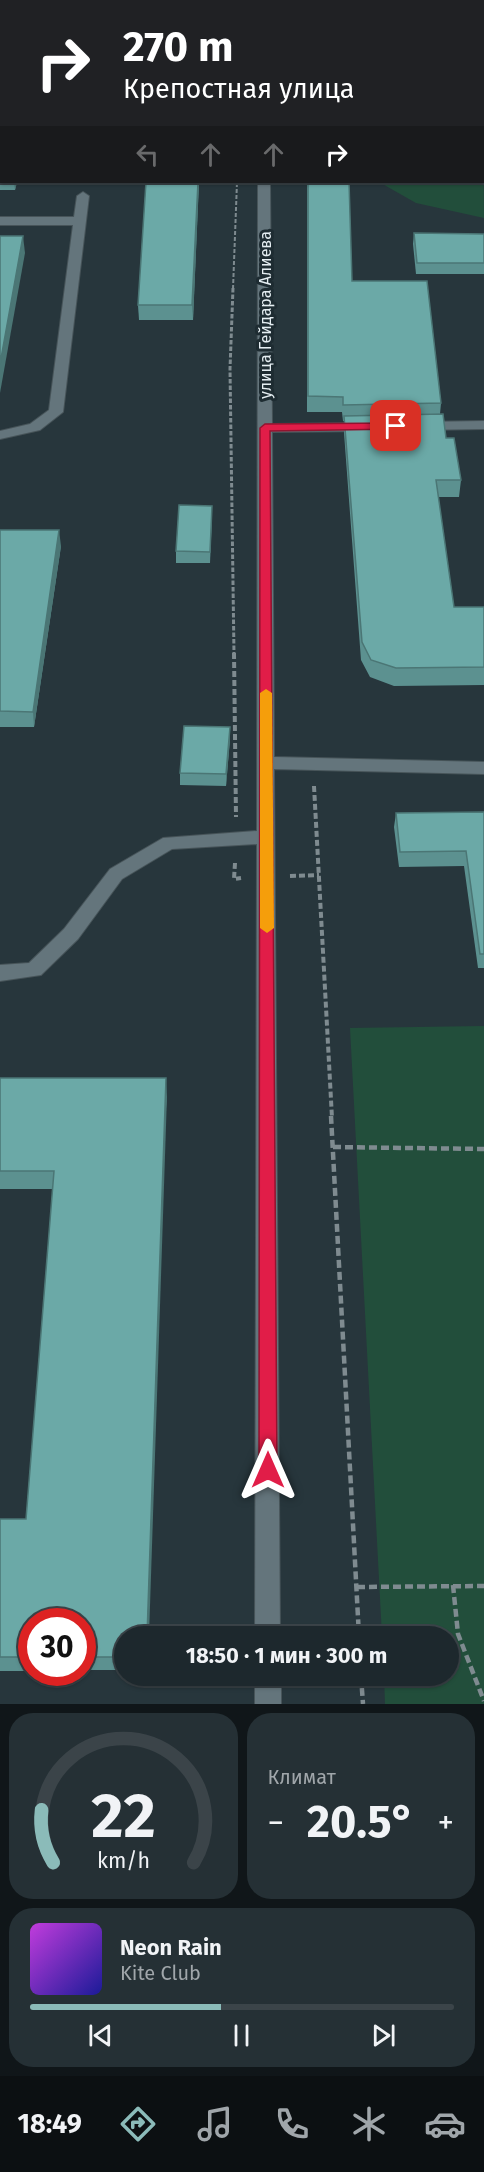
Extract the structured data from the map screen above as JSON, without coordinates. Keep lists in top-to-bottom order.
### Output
{
  "streets": {
    "street": ["улица Гейдара Алиева"]
  },
  "page": {
    "turn": ["270 m", "Крепостная улица"],
    "limit": "30",
    "trip": "18:50 · 1 мин · 300 m",
    "tile": "Климат",
    "heat": ["−", "20.5°", "+"],
    "song": ["Neon Rain", "Kite Club"],
    "tabs": "18:49",
    "gauge": ["22", "km/h"]
  }
}
